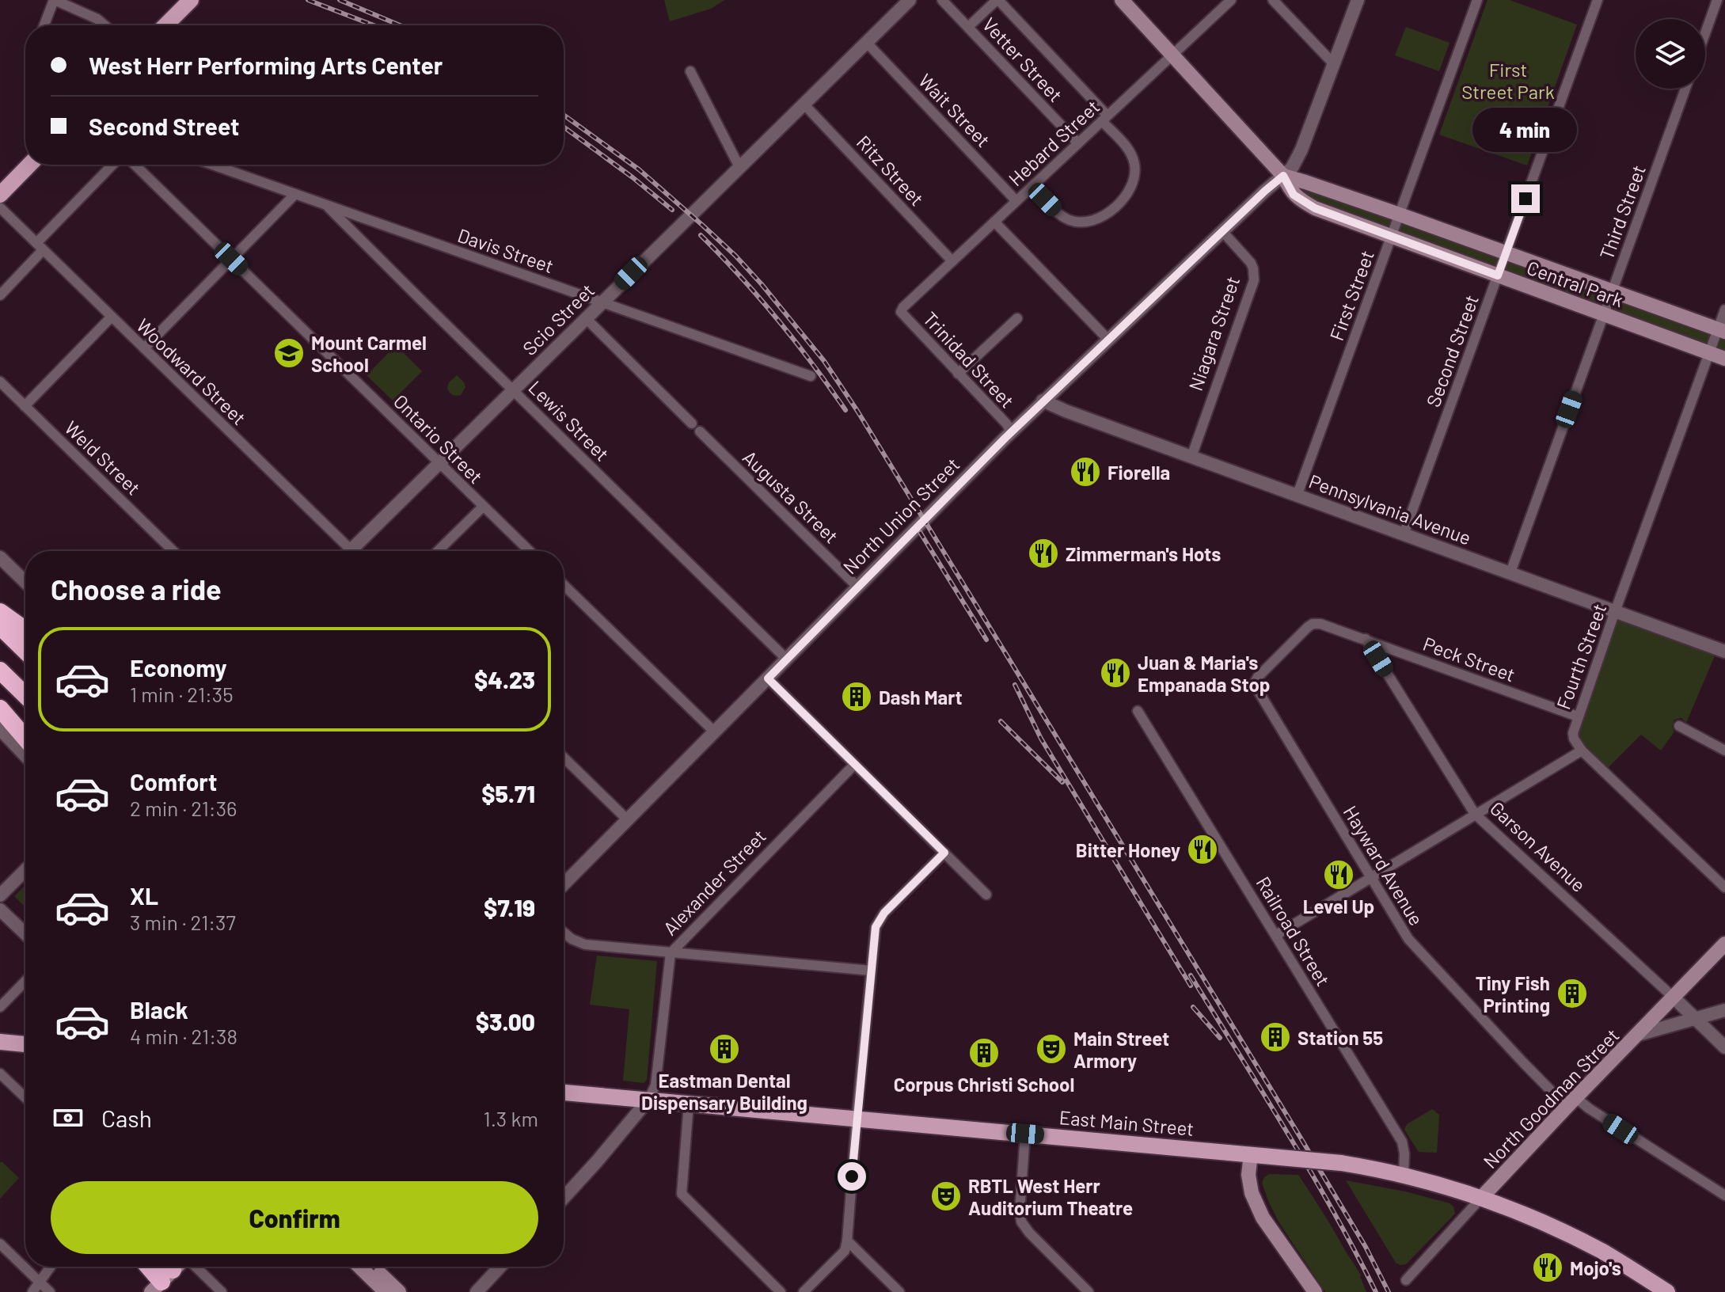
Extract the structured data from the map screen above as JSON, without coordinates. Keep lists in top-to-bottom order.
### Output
{
  "streets": {
    "main road": ["Central Park", "North Goodman Street", "East Main Street"],
    "street": [
      "Vetter Street",
      "Wait Street",
      "Hebard Street",
      "Ritz Street",
      "Third Street",
      "Davis Street",
      "First Street",
      "Scio Street",
      "Niagara Street",
      "Second Street",
      "Trinidad Street",
      "Woodward Street",
      "Lewis Street",
      "Ontario Street",
      "Weld Street",
      "Augusta Street",
      "Pennsylvania Avenue",
      "North Union Street",
      "Fourth Street",
      "Peck Street",
      "Garson Avenue",
      "Hayward Avenue",
      "Alexander Street",
      "Railroad Street"
    ]
  },
  "crossings": [
    ["Vetter Street", "Hebard Street"],
    ["Wait Street", "Hebard Street"],
    ["Wait Street", "Scio Street"],
    ["Hebard Street", "Ritz Street"],
    ["Hebard Street", "Central Park"],
    ["Hebard Street", "Trinidad Street"],
    ["Ritz Street", "Scio Street"],
    ["Third Street", "Central Park"],
    ["Third Street", "Pennsylvania Avenue"],
    ["Davis Street", "Scio Street"],
    ["Davis Street", "Lewis Street"],
    ["Central Park", "First Street"],
    ["Central Park", "Second Street"],
    ["Central Park", "North Union Street"],
    ["Central Park", "Fourth Street"],
    ["First Street", "Pennsylvania Avenue"],
    ["Scio Street", "Lewis Street"],
    ["Scio Street", "Ontario Street"],
    ["Niagara Street", "Pennsylvania Avenue"],
    ["Niagara Street", "North Union Street"],
    ["Second Street", "Pennsylvania Avenue"],
    ["Trinidad Street", "North Union Street"],
    ["Lewis Street", "North Union Street"],
    ["Augusta Street", "North Union Street"],
    ["Pennsylvania Avenue", "North Union Street"],
    ["Pennsylvania Avenue", "Fourth Street"],
    ["Fourth Street", "Peck Street"],
    ["Peck Street", "Garson Avenue"],
    ["Peck Street", "Hayward Avenue"],
    ["Garson Avenue", "North Goodman Street"],
    ["Hayward Avenue", "North Goodman Street"],
    ["Alexander Street", "East Main Street"],
    ["Railroad Street", "East Main Street"],
    ["North Goodman Street", "East Main Street"]
  ],
  "parks": ["First Street Park"],
  "places": {
    "school or university": ["Mount Carmel School"],
    "restaurant": [
      "Fiorella",
      "Zimmerman's Hots",
      "Juan & Maria's Empanada Stop",
      "Bitter Honey",
      "Level Up",
      "Mojo's"
    ],
    "building": [
      "Dash Mart",
      "Tiny Fish Printing",
      "Station 55",
      "Eastman Dental Dispensary Building",
      "Corpus Christi School"
    ],
    "theatre": ["Main Street Armory", "RBTL West Herr Auditorium Theatre"]
  },
  "page": {
    "banner": ["West Herr Performing Arts Center", "Second Street"],
    "bubble": "4 min",
    "heading": "Choose a ride",
    "list": [
      {
        "name": "Economy",
        "note": "1 min · 21:35",
        "value": "$4.23"
      },
      {
        "name": "Comfort",
        "note": "2 min · 21:36",
        "value": "$5.71"
      },
      {
        "name": "XL",
        "note": "3 min · 21:37",
        "value": "$7.19"
      },
      {
        "name": "Black",
        "note": "4 min · 21:38",
        "value": "$3.00"
      }
    ],
    "pay": ["Cash", "1.3 km"],
    "buttons": "Confirm"
  }
}
